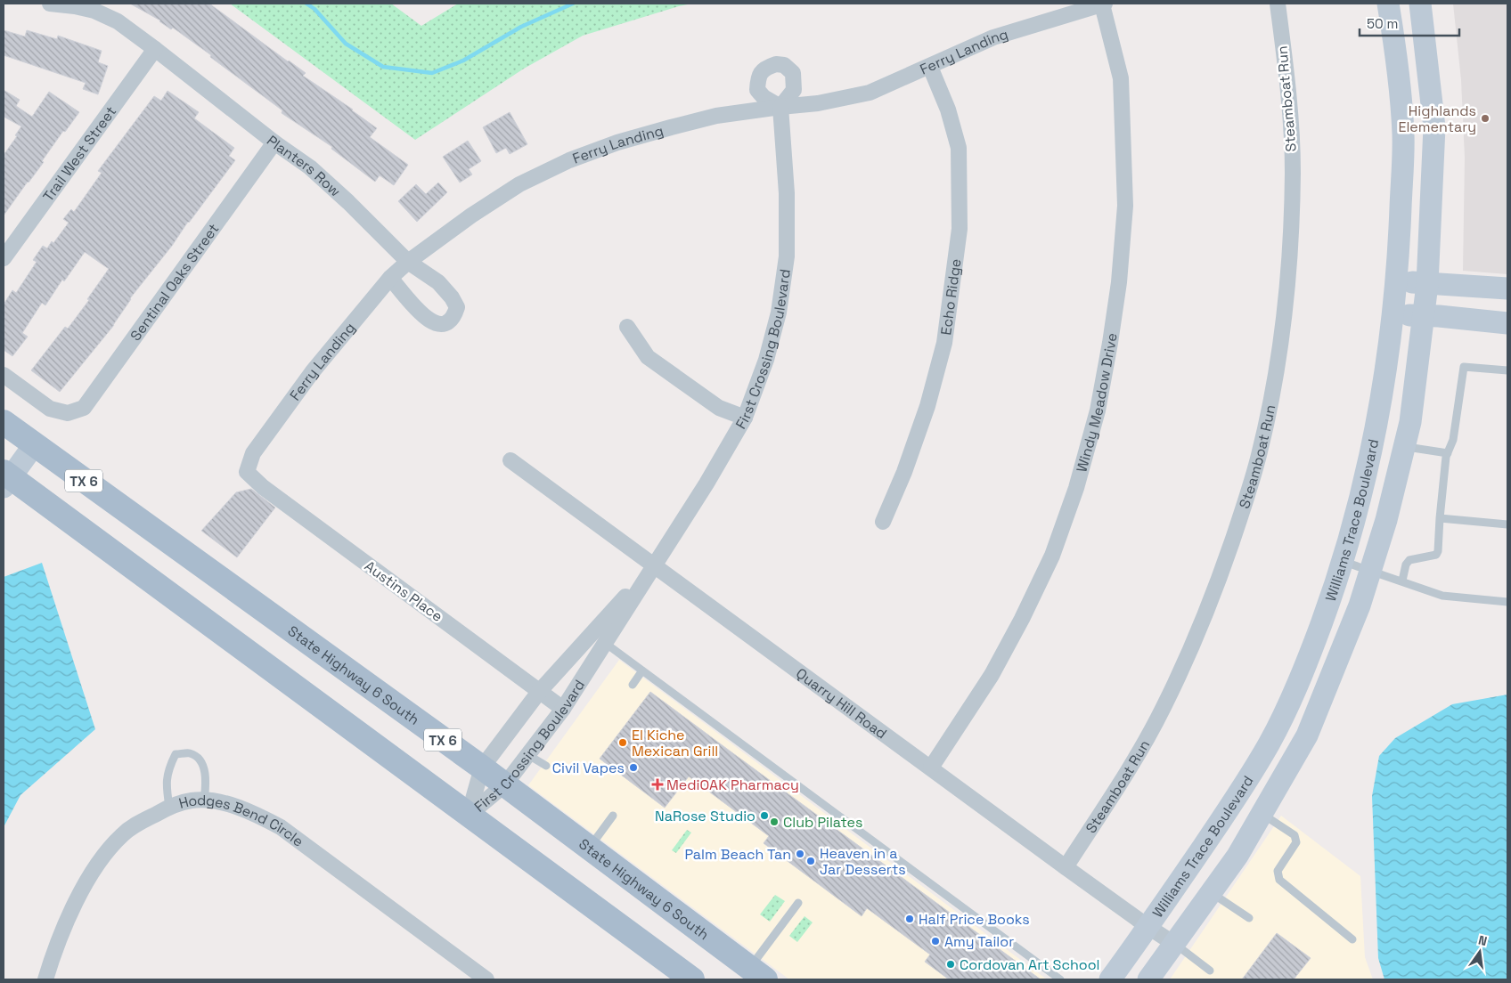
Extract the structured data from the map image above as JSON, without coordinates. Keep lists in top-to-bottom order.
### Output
{
  "streets": {
    "main road": ["TX 6", "Williams Trace Boulevard", "State Highway 6 South"],
    "street": [
      "Ferry Landing",
      "Steamboat Run",
      "Trail West Street",
      "Planters Row",
      "Sentinal Oaks Street",
      "Echo Ridge",
      "First Crossing Boulevard",
      "Windy Meadow Drive",
      "Austins Place",
      "Quarry Hill Road",
      "Hodges Bend Circle"
    ]
  },
  "crossings": [
    ["Ferry Landing", "Planters Row"],
    ["Ferry Landing", "Echo Ridge"],
    ["Ferry Landing", "First Crossing Boulevard"],
    ["Ferry Landing", "Windy Meadow Drive"],
    ["Ferry Landing", "Austins Place"],
    ["Steamboat Run", "Quarry Hill Road"],
    ["Trail West Street", "Planters Row"],
    ["Planters Row", "Sentinal Oaks Street"],
    ["First Crossing Boulevard", "TX 6"],
    ["First Crossing Boulevard", "Austins Place"],
    ["First Crossing Boulevard", "State Highway 6 South"],
    ["First Crossing Boulevard", "Quarry Hill Road"],
    ["Windy Meadow Drive", "Quarry Hill Road"],
    ["Williams Trace Boulevard", "Quarry Hill Road"]
  ],
  "places": {
    "other": [
      "Highlands Elementary",
      "El Kiche Mexican Grill",
      "Civil Vapes",
      "NaRose Studio",
      "Club Pilates",
      "Palm Beach Tan",
      "Heaven in a Jar Desserts",
      "Half Price Books",
      "Amy Tailor",
      "Cordovan Art School"
    ],
    "health": ["MediOAK Pharmacy"]
  },
  "scale_bar": "50 m",
  "north": "top"
}
